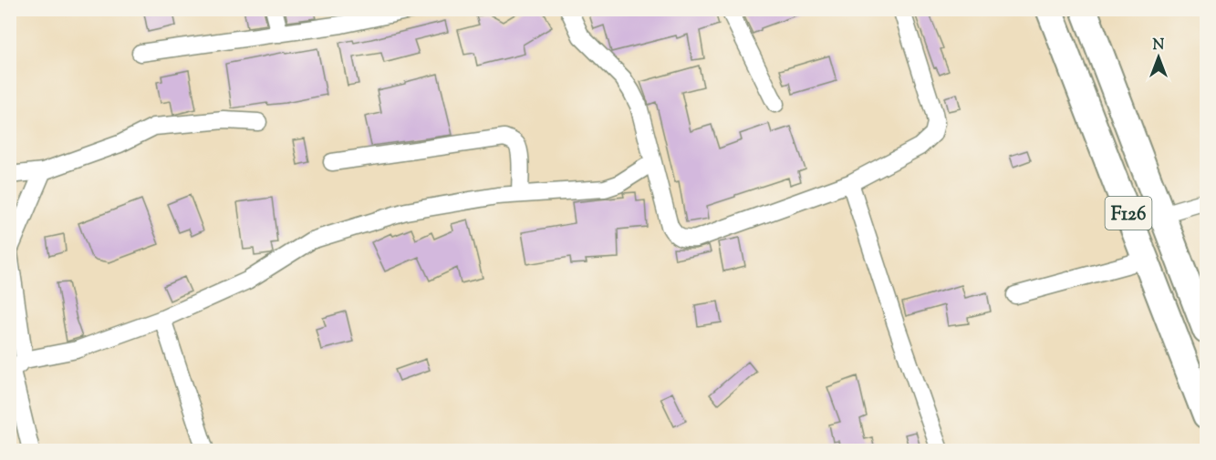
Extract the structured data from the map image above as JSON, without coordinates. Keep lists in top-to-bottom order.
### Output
{
  "streets": {
    "main road": ["F126"]
  },
  "north": "top"
}
